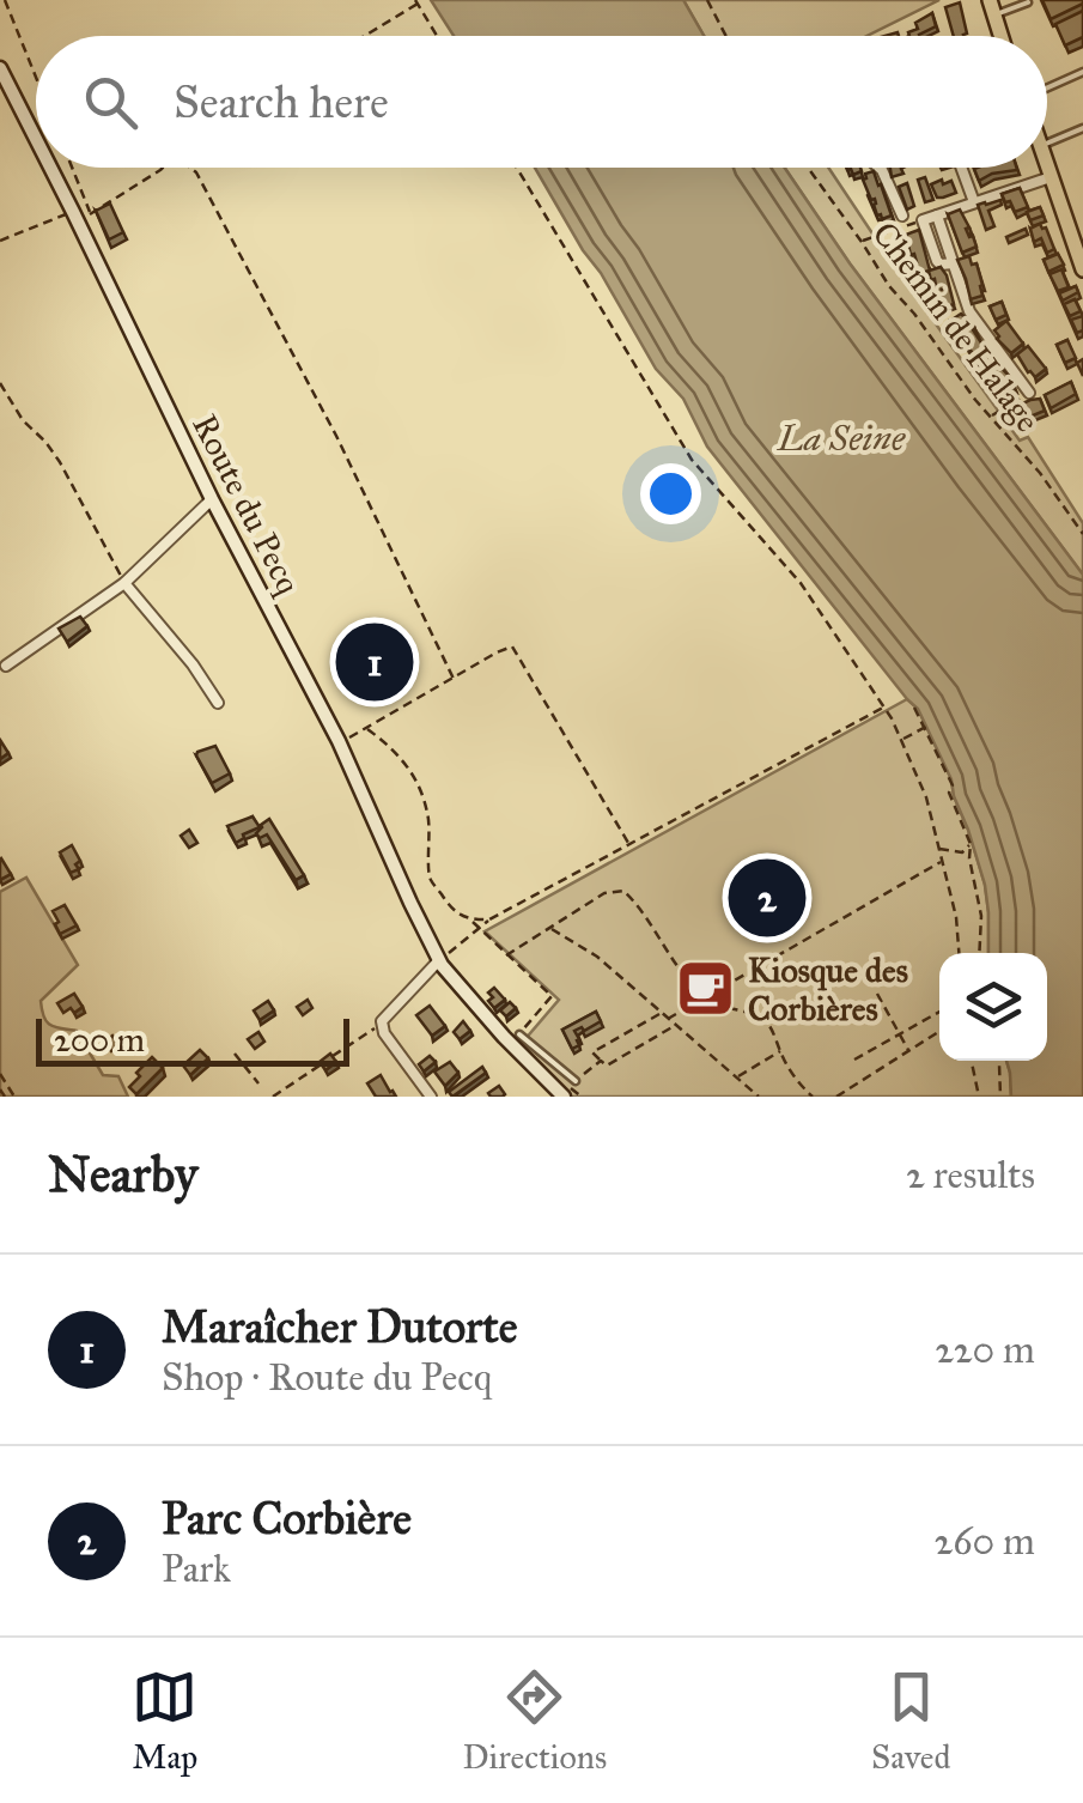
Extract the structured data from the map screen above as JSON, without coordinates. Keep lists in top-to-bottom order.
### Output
{
  "streets": {
    "main road": ["Route du Pecq"],
    "path": ["Chemin de Halage"]
  },
  "water": ["La Seine"],
  "places": {
    "cafe": ["Kiosque des Corbières"]
  },
  "scale_bar": "200 m",
  "page": {
    "search": "Search here",
    "pins": ["1", "2"],
    "scale": "200 m",
    "heading": ["Nearby", "2 results"],
    "list": [
      {
        "mark": "1",
        "name": "Maraîcher Dutorte",
        "note": "Shop · Route du Pecq",
        "value": "220 m"
      },
      {
        "mark": "2",
        "name": "Parc Corbière",
        "note": "Park",
        "value": "260 m"
      }
    ],
    "nav": ["Map", "Directions", "Saved"]
  }
}
